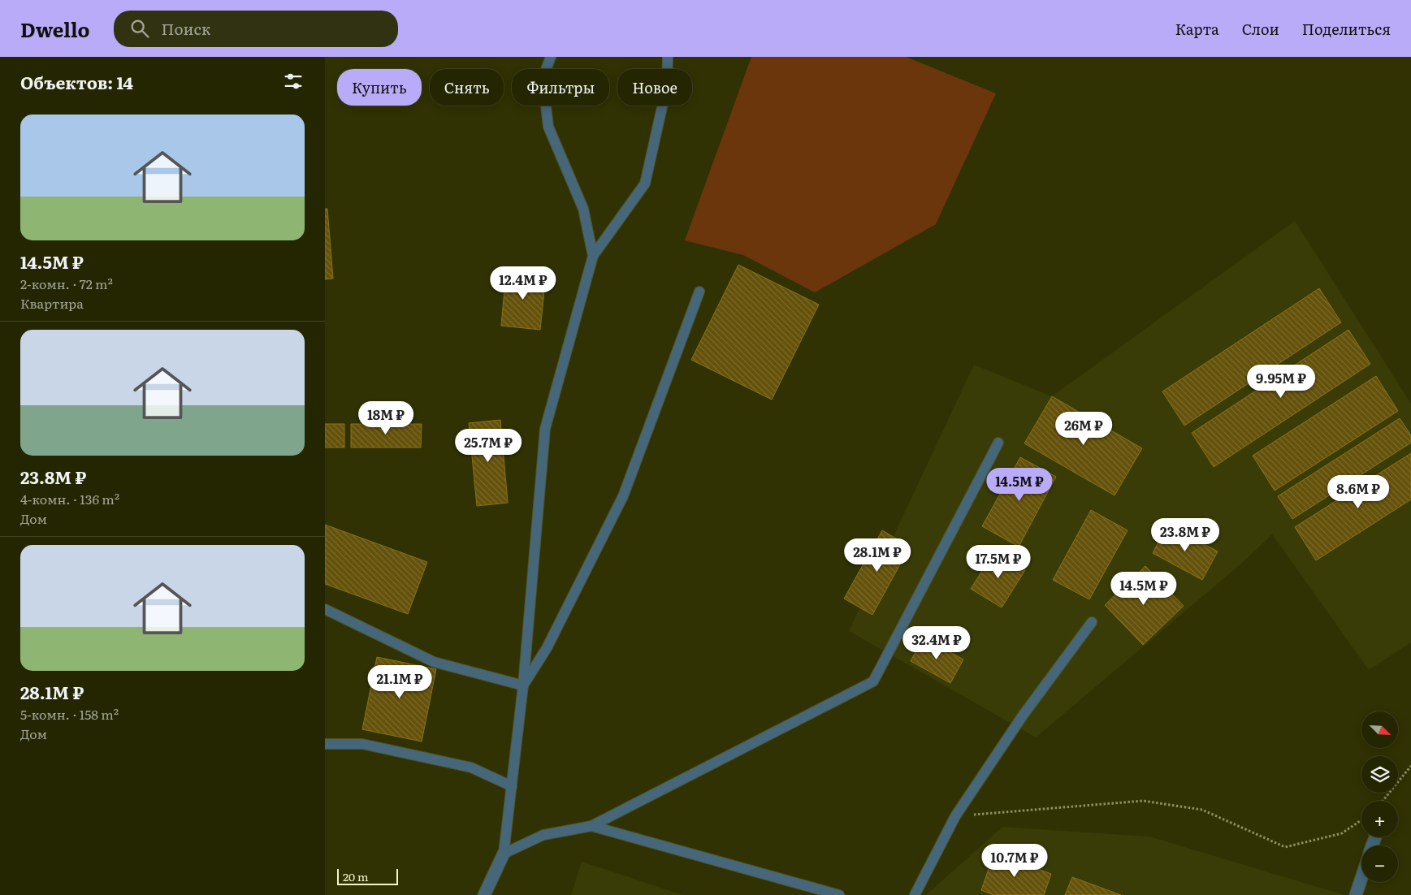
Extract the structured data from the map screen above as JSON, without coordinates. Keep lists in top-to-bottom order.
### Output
{
  "scale_bar": "20 m",
  "north": "bottom right",
  "page": {
    "header": "Dwello",
    "search": "Поиск",
    "nav": ["Карта", "Слои", "Поделиться"],
    "heading": "Объектов: 14",
    "chip": [
      "Купить",
      "Снять",
      "Фильтры",
      "Новое"
    ],
    "list": [
      {
        "name": "14.5M ₽",
        "note": "2-комн. · 72 m² · Квартира"
      },
      {
        "name": "23.8M ₽",
        "note": "4-комн. · 136 m² · Дом"
      },
      {
        "name": "28.1M ₽",
        "note": "5-комн. · 158 m² · Дом"
      }
    ],
    "price": [
      "12.4M ₽",
      "9.95M ₽",
      "18M ₽",
      "26M ₽",
      "25.7M ₽",
      "14.5M ₽",
      "8.6M ₽",
      "23.8M ₽",
      "28.1M ₽",
      "17.5M ₽",
      "14.5M ₽",
      "32.4M ₽",
      "21.1M ₽",
      "10.7M ₽"
    ],
    "map_buttons": ["+", "−"],
    "scale": "20 m"
  }
}
